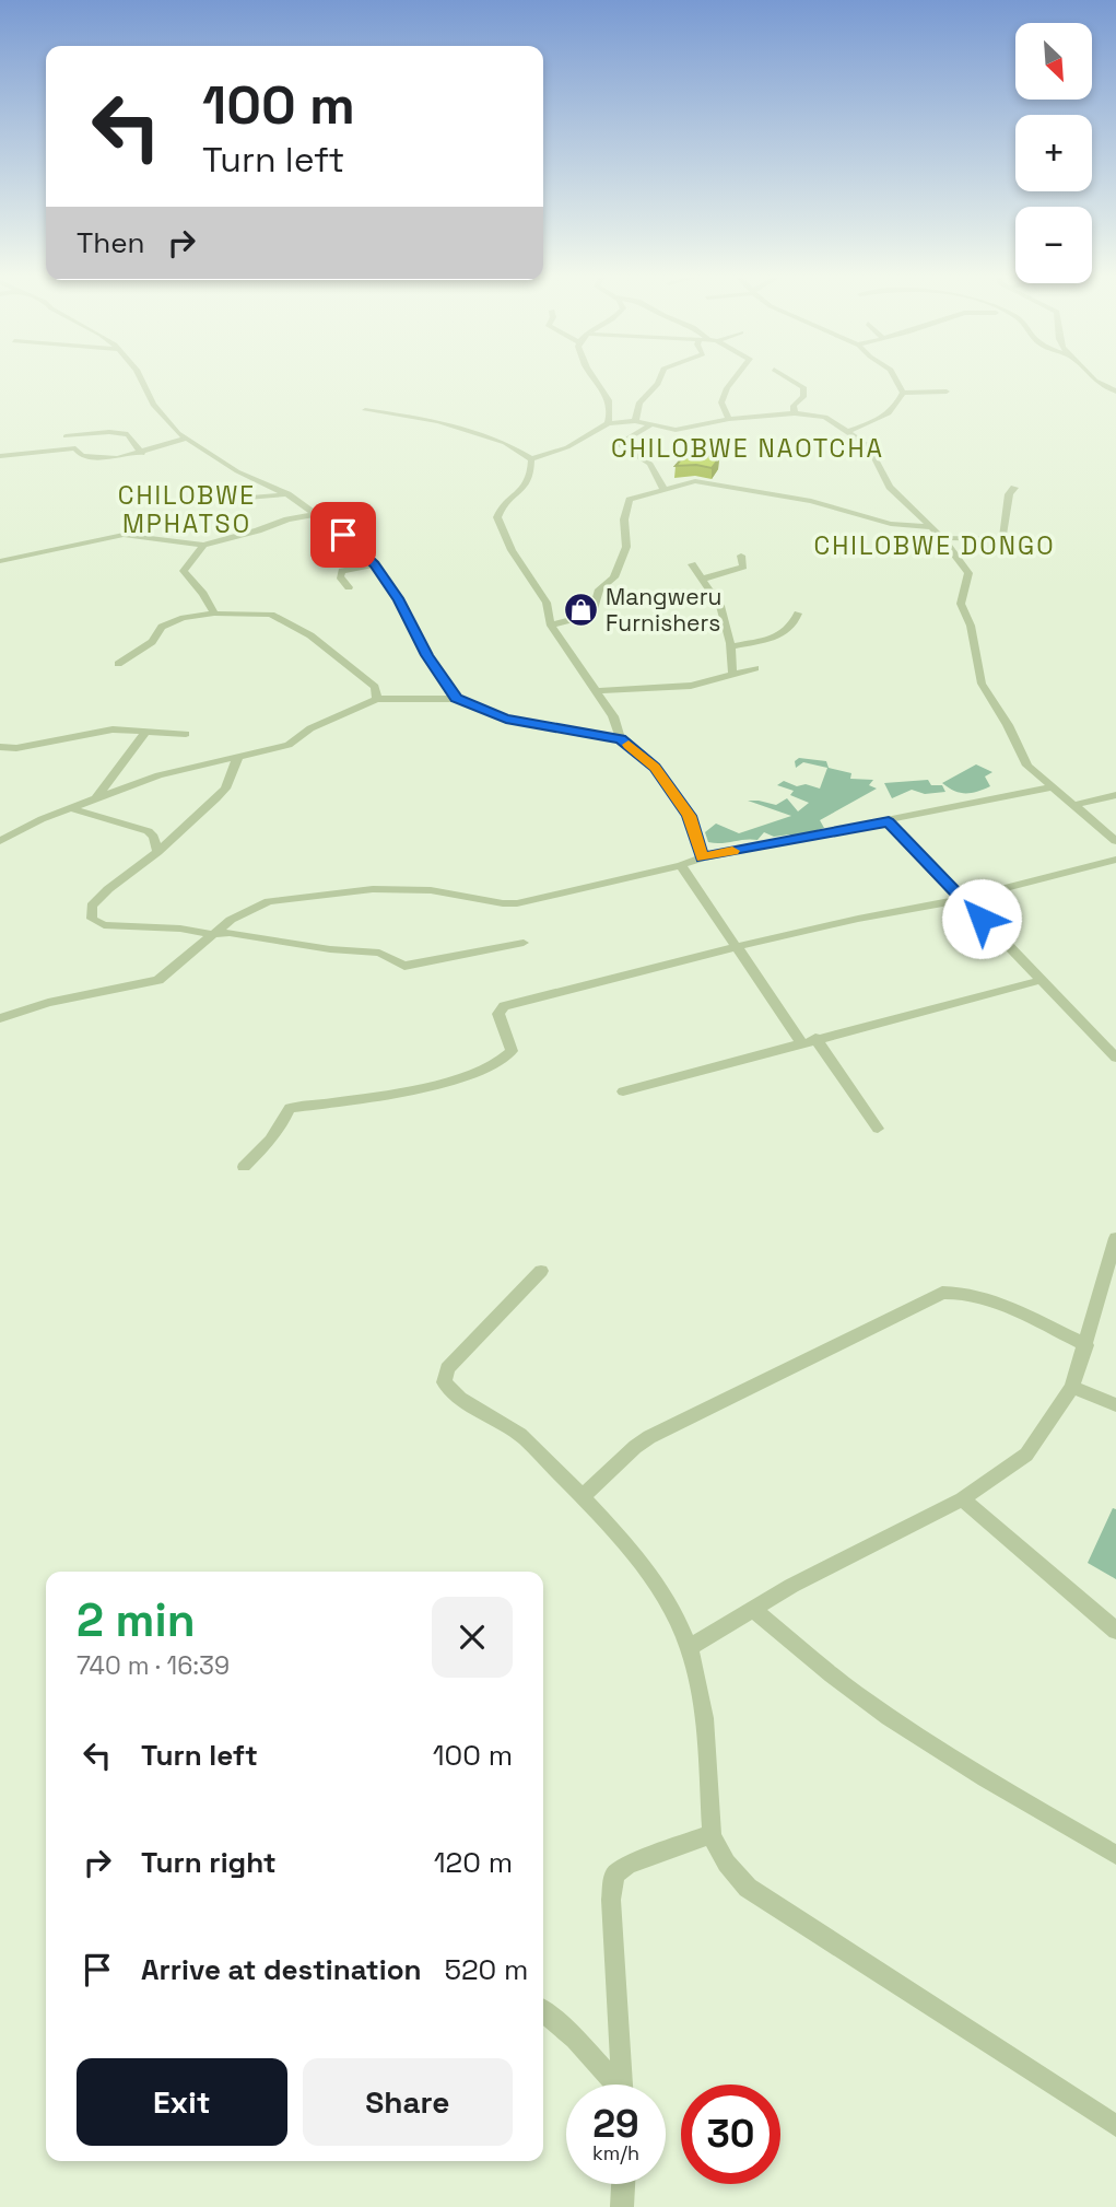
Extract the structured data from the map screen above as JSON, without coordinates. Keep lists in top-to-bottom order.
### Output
{
  "districts": ["CHILOBWE NAOTCHA", "CHILOBWE MPHATSO", "CHILOBWE DONGO"],
  "places": {
    "shop": ["Mangweru Furnishers"]
  },
  "north": "bottom right",
  "page": {
    "map_buttons": ["+", "−"],
    "turn": ["100 m", "Turn left"],
    "then": "Then",
    "heading": ["2 min", "740 m · 16:39"],
    "list": [
      {
        "name": "Turn left",
        "value": "100 m"
      },
      {
        "name": "Turn right",
        "value": "120 m"
      },
      {
        "name": "Arrive at destination",
        "value": "520 m"
      }
    ],
    "buttons": ["Exit", "Share"],
    "speed": "29 km/h",
    "limit": "30"
  }
}
